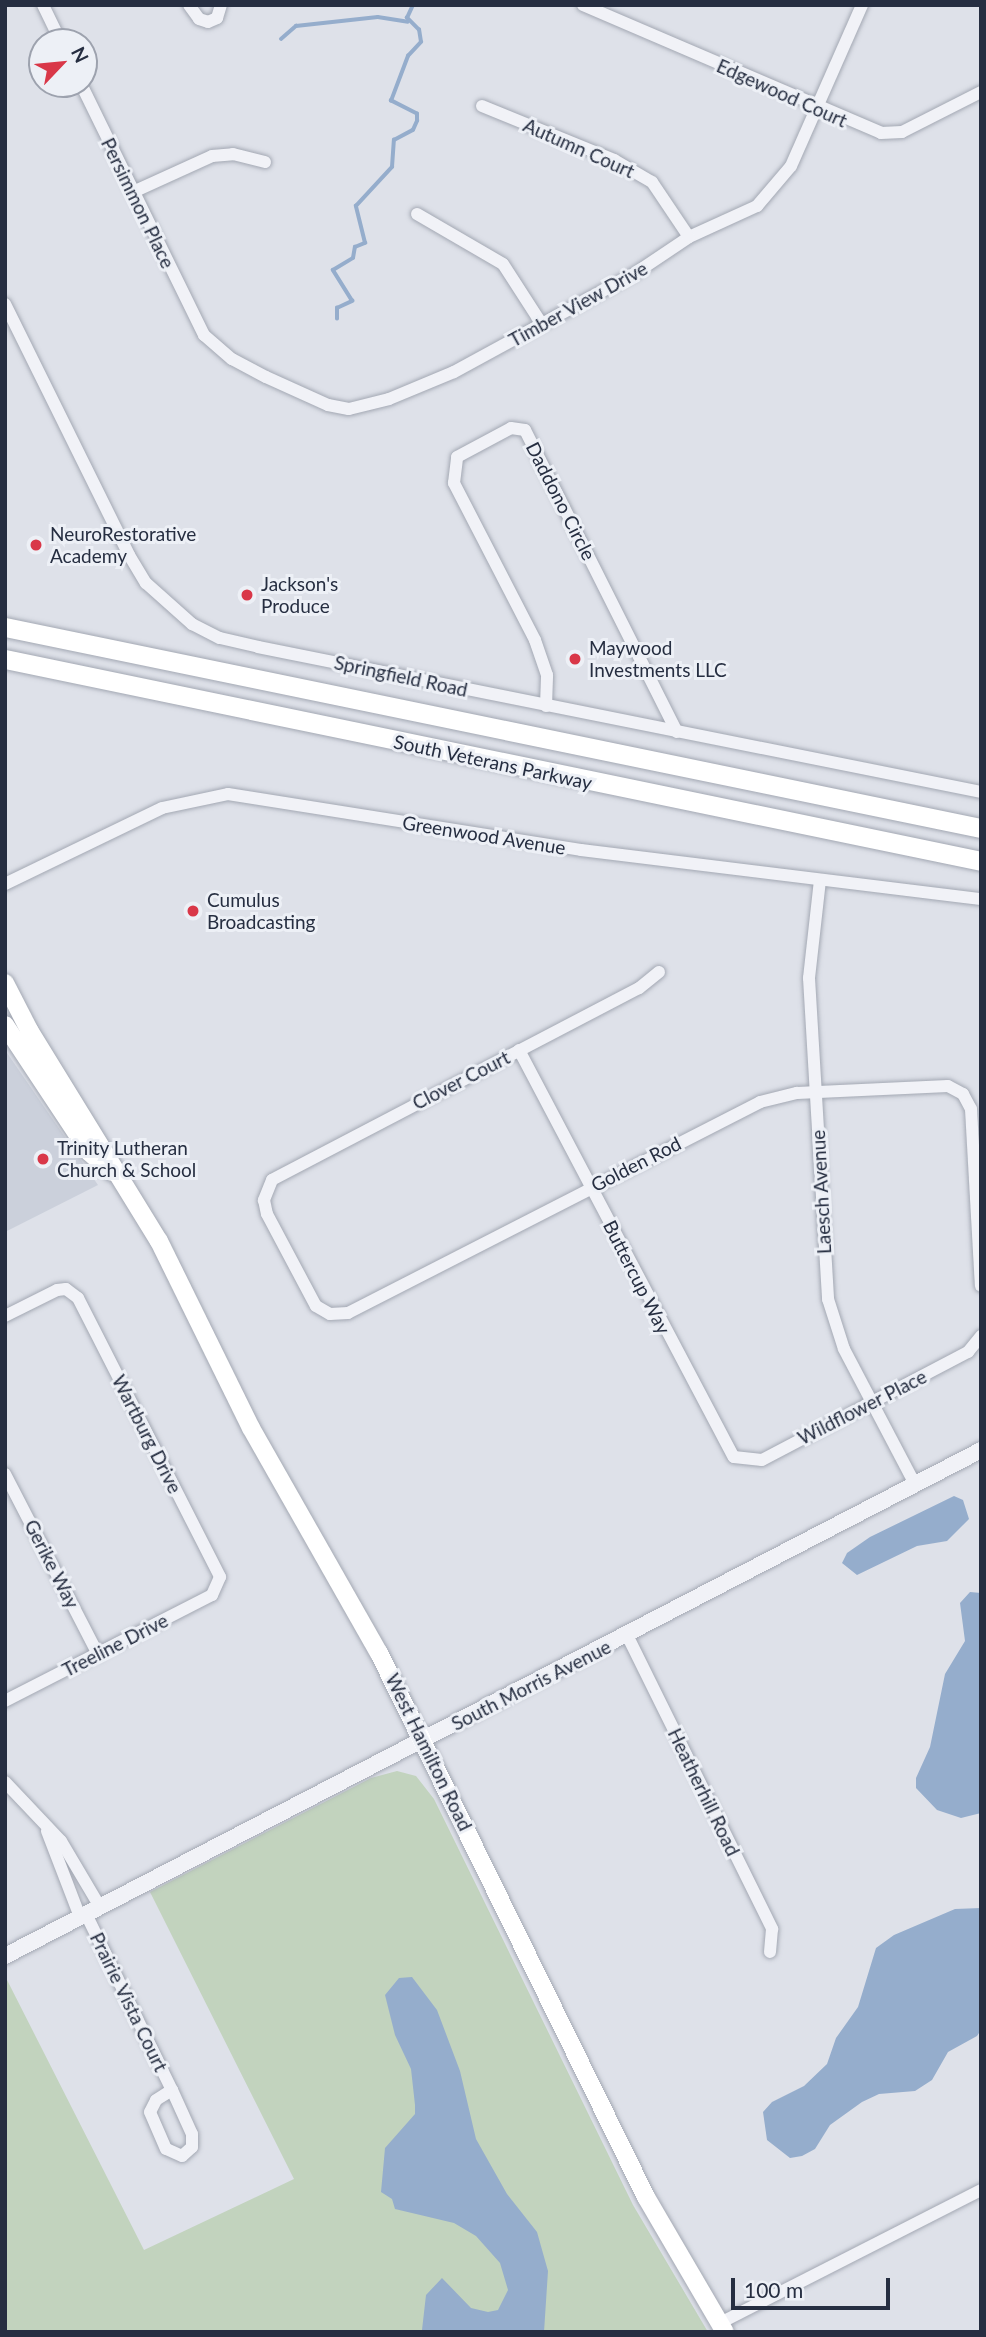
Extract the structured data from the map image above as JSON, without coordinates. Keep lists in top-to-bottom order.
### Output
{
  "streets": {
    "highway": ["South Veterans Parkway"],
    "main road": ["West Hamilton Road"],
    "street": [
      "Edgewood Court",
      "Autumn Court",
      "Persimmon Place",
      "Timber View Drive",
      "Daddono Circle",
      "Springfield Road",
      "Greenwood Avenue",
      "Clover Court",
      "Golden Rod",
      "Laesch Avenue",
      "Buttercup Way",
      "Wildflower Place",
      "Wartburg Drive",
      "Gerike Way",
      "Treeline Drive",
      "South Morris Avenue",
      "Heatherhill Road",
      "Prairie Vista Court"
    ]
  },
  "crossings": [
    ["Edgewood Court", "Timber View Drive"],
    ["Autumn Court", "Timber View Drive"],
    ["Persimmon Place", "Timber View Drive"],
    ["Daddono Circle", "Springfield Road"],
    ["Greenwood Avenue", "Laesch Avenue"],
    ["Clover Court", "Golden Rod"],
    ["Clover Court", "Buttercup Way"],
    ["Golden Rod", "Laesch Avenue"],
    ["Golden Rod", "Buttercup Way"],
    ["Laesch Avenue", "Wildflower Place"],
    ["Laesch Avenue", "South Morris Avenue"],
    ["Buttercup Way", "Wildflower Place"],
    ["Wartburg Drive", "Treeline Drive"],
    ["Gerike Way", "Treeline Drive"],
    ["South Morris Avenue", "West Hamilton Road"],
    ["South Morris Avenue", "Heatherhill Road"],
    ["South Morris Avenue", "Prairie Vista Court"]
  ],
  "places": [
    "NeuroRestorative Academy",
    "Jackson's Produce",
    "Maywood Investments LLC",
    "Cumulus Broadcasting",
    "Trinity Lutheran Church & School"
  ],
  "scale_bar": "100 m",
  "north": "top right"
}
